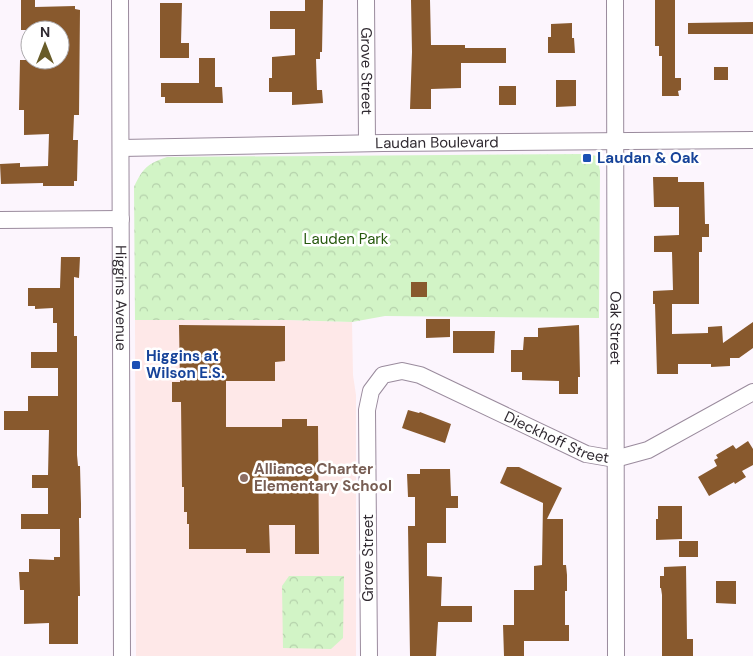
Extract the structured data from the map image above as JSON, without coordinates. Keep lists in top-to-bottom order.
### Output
{
  "streets": {
    "street": [
      "Grove Street",
      "Laudan Boulevard",
      "Higgins Avenue",
      "Oak Street",
      "Dieckhoff Street"
    ]
  },
  "crossings": [
    ["Grove Street", "Laudan Boulevard"],
    ["Grove Street", "Dieckhoff Street"],
    ["Laudan Boulevard", "Higgins Avenue"],
    ["Laudan Boulevard", "Oak Street"],
    ["Oak Street", "Dieckhoff Street"]
  ],
  "parks": ["Lauden Park"],
  "places": {
    "transit": ["Laudan & Oak", "Higgins at Wilson E.S."],
    "other": ["Alliance Charter Elementary School"]
  },
  "north": "top"
}
